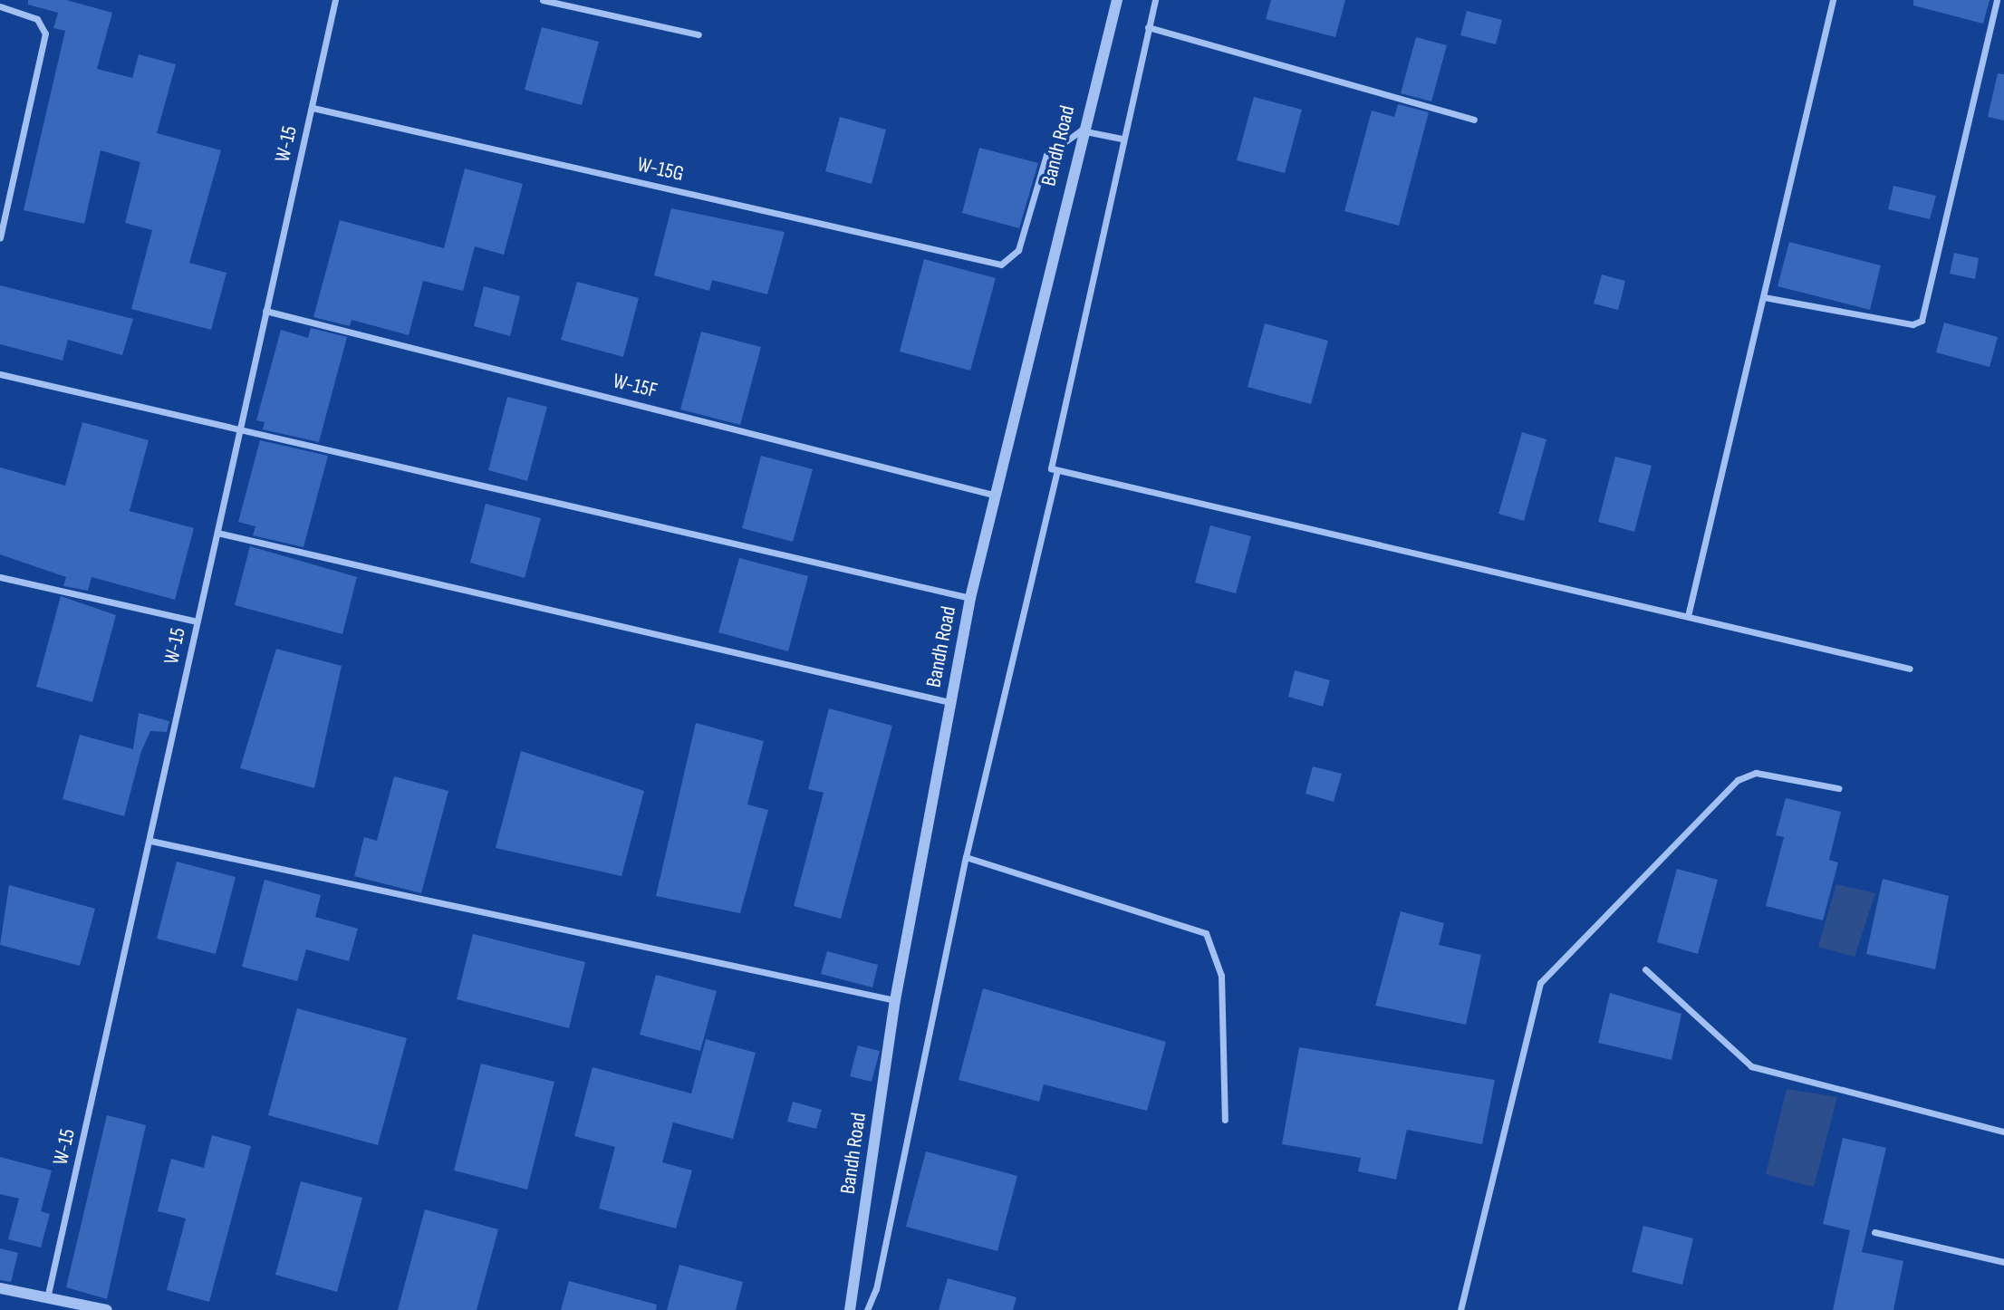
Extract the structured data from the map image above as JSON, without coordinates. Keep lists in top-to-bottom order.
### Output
{
  "streets": {
    "street": [
      "W-15",
      "Bandh Road",
      "W-15G",
      "W-15F"
    ]
  },
  "crossings": [
    ["W-15", "W-15G"],
    ["W-15", "W-15F"],
    ["Bandh Road", "W-15G"],
    ["Bandh Road", "W-15F"]
  ]
}
